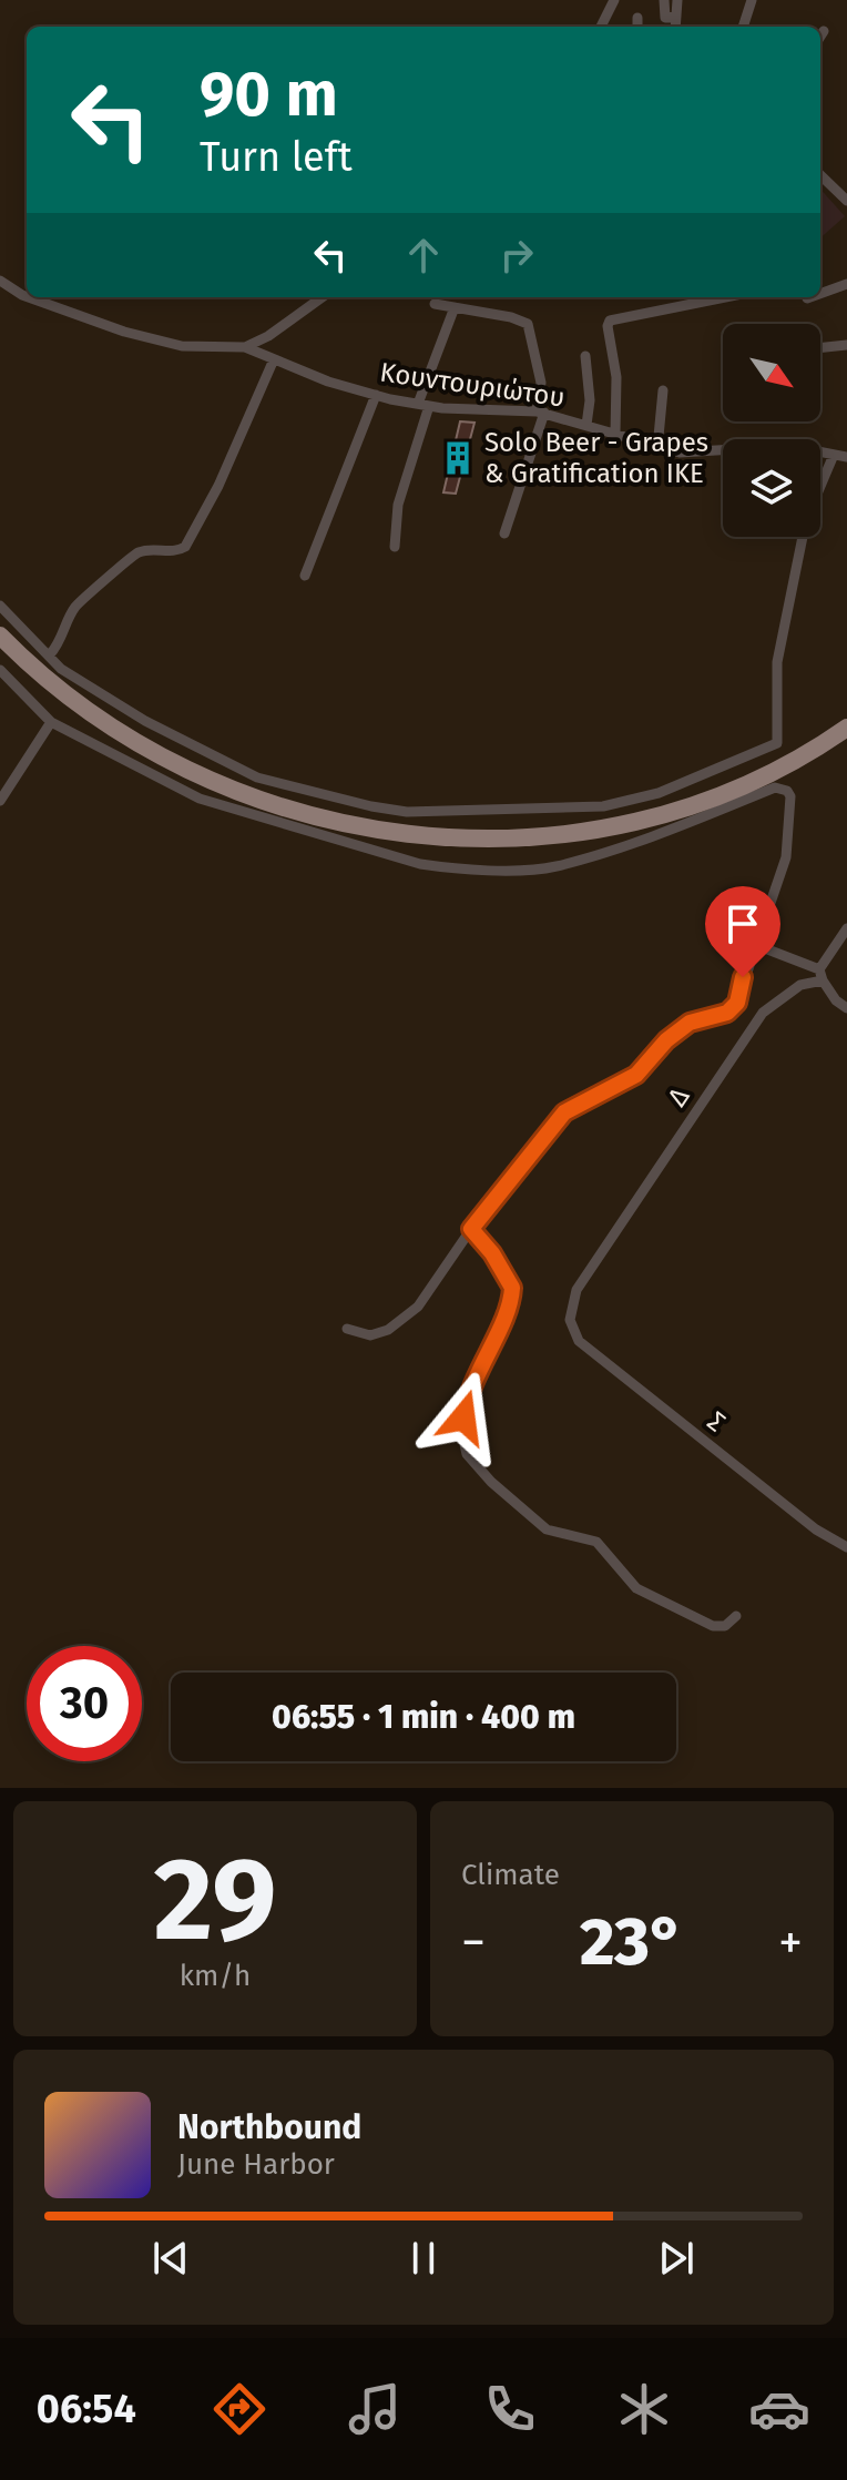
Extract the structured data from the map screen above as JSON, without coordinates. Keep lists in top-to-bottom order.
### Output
{
  "streets": {
    "street": ["Κουντουριώτου", "Δ", "Σ"]
  },
  "crossings": [
    ["Δ", "Σ"]
  ],
  "places": {
    "building": ["Solo Beer - Grapes & Gratification IKE"]
  },
  "north": "bottom right",
  "page": {
    "turn": ["90 m", "Turn left"],
    "limit": "30",
    "trip": "06:55 · 1 min · 400 m",
    "tile": [
      ["29", "km/h"],
      "Climate"
    ],
    "heat": ["−", "23°", "+"],
    "song": ["Northbound", "June Harbor"],
    "tabs": "06:54"
  }
}
